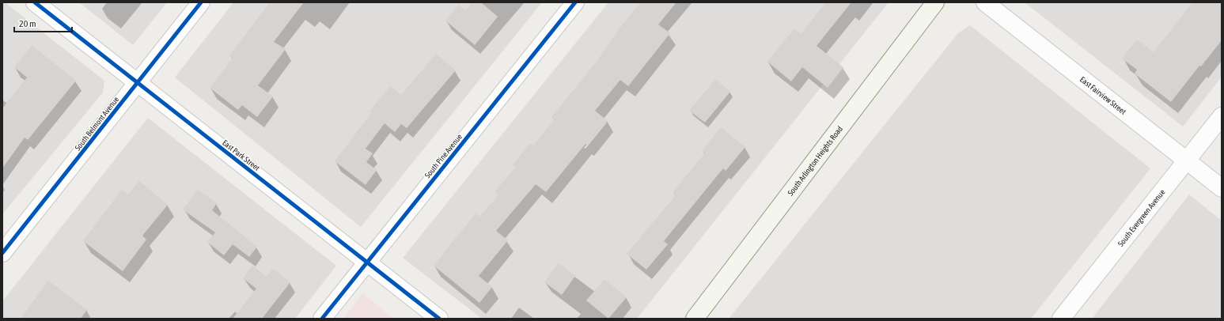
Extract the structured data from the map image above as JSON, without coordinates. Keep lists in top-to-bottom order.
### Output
{
  "streets": {
    "main road": ["South Arlington Heights Road"],
    "street": [
      "East Fairview Street",
      "South Belmont Avenue",
      "East Park Street",
      "South Pine Avenue",
      "South Evergreen Avenue"
    ]
  },
  "crossings": [
    ["East Fairview Street", "South Evergreen Avenue"],
    ["South Belmont Avenue", "East Park Street"],
    ["East Park Street", "South Pine Avenue"]
  ],
  "scale_bar": "20 m"
}
